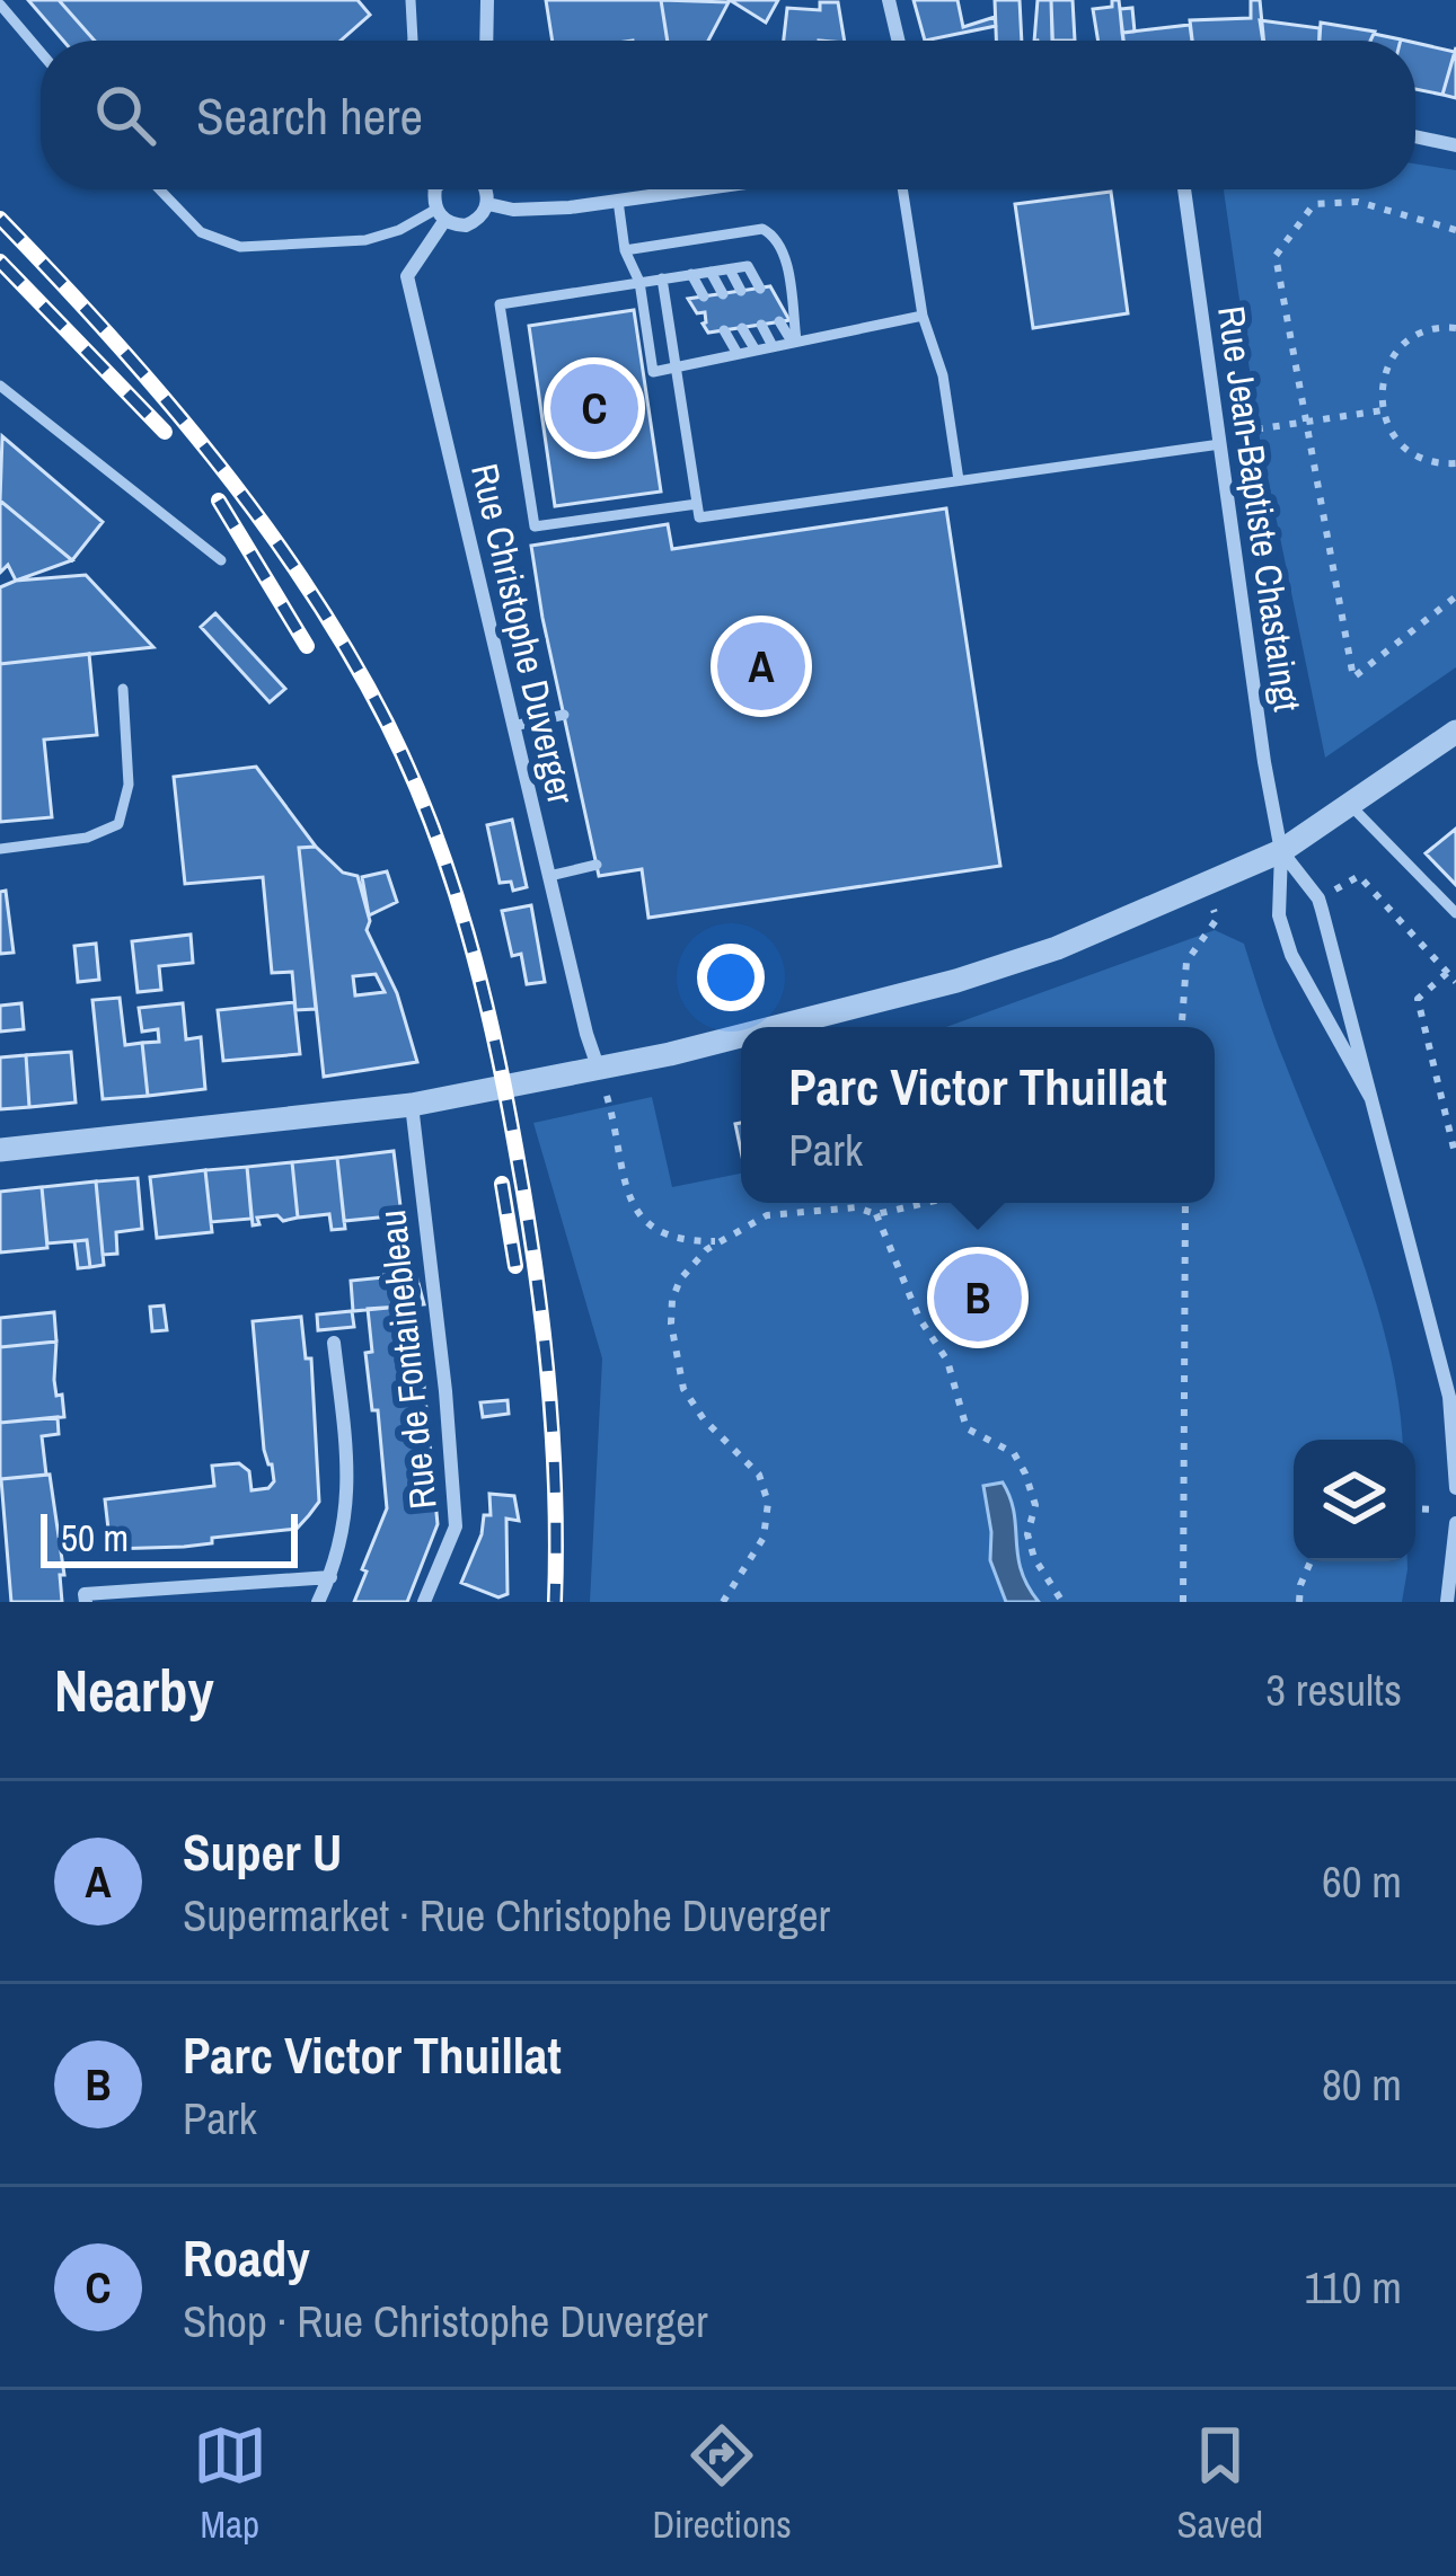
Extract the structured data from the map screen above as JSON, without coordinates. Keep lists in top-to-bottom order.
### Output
{
  "streets": {
    "street": ["Rue Jean-Baptiste Chastaingt", "Rue Christophe Duverger", "Rue de Fontainebleau"]
  },
  "scale_bar": "50 m",
  "page": {
    "search": "Search here",
    "pins": ["C", "A", "B"],
    "popup": ["Parc Victor Thuillat", "Park"],
    "scale": "50 m",
    "heading": ["Nearby", "3 results"],
    "list": [
      {
        "mark": "A",
        "name": "Super U",
        "note": "Supermarket · Rue Christophe Duverger",
        "value": "60 m"
      },
      {
        "mark": "B",
        "name": "Parc Victor Thuillat",
        "note": "Park",
        "value": "80 m"
      },
      {
        "mark": "C",
        "name": "Roady",
        "note": "Shop · Rue Christophe Duverger",
        "value": "110 m"
      }
    ],
    "nav": ["Map", "Directions", "Saved"]
  }
}
